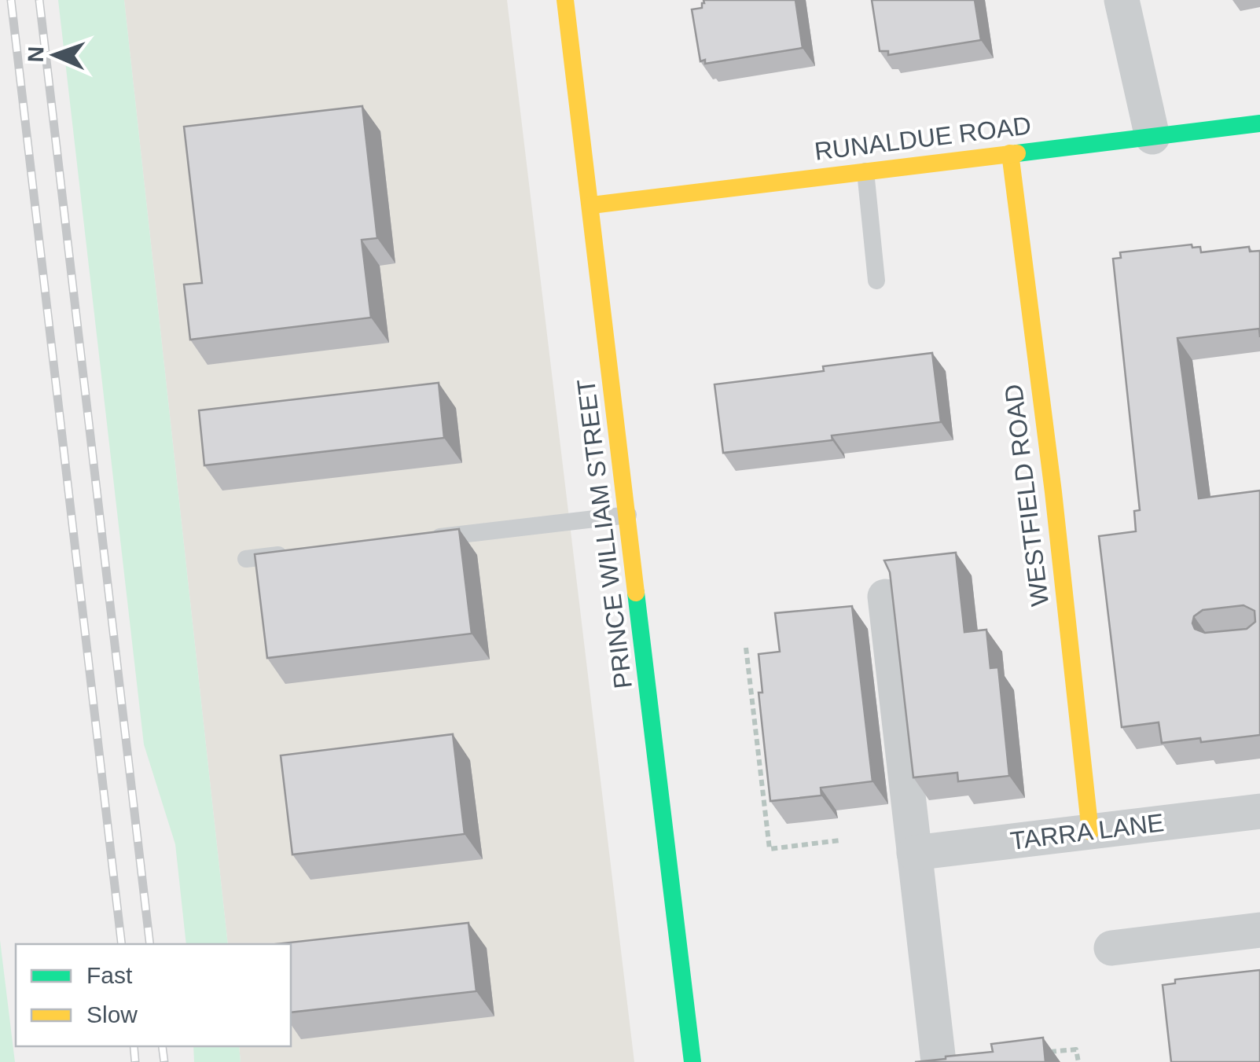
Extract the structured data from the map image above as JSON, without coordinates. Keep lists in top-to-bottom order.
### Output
{
  "streets": {
    "street": [
      "RUNALDUE ROAD",
      "WESTFIELD ROAD",
      "PRINCE WILLIAM STREET",
      "TARRA LANE"
    ]
  },
  "crossings": [
    ["RUNALDUE ROAD", "WESTFIELD ROAD"],
    ["RUNALDUE ROAD", "PRINCE WILLIAM STREET"],
    ["WESTFIELD ROAD", "TARRA LANE"]
  ],
  "legend": ["Fast", "Slow"],
  "north": "left"
}
